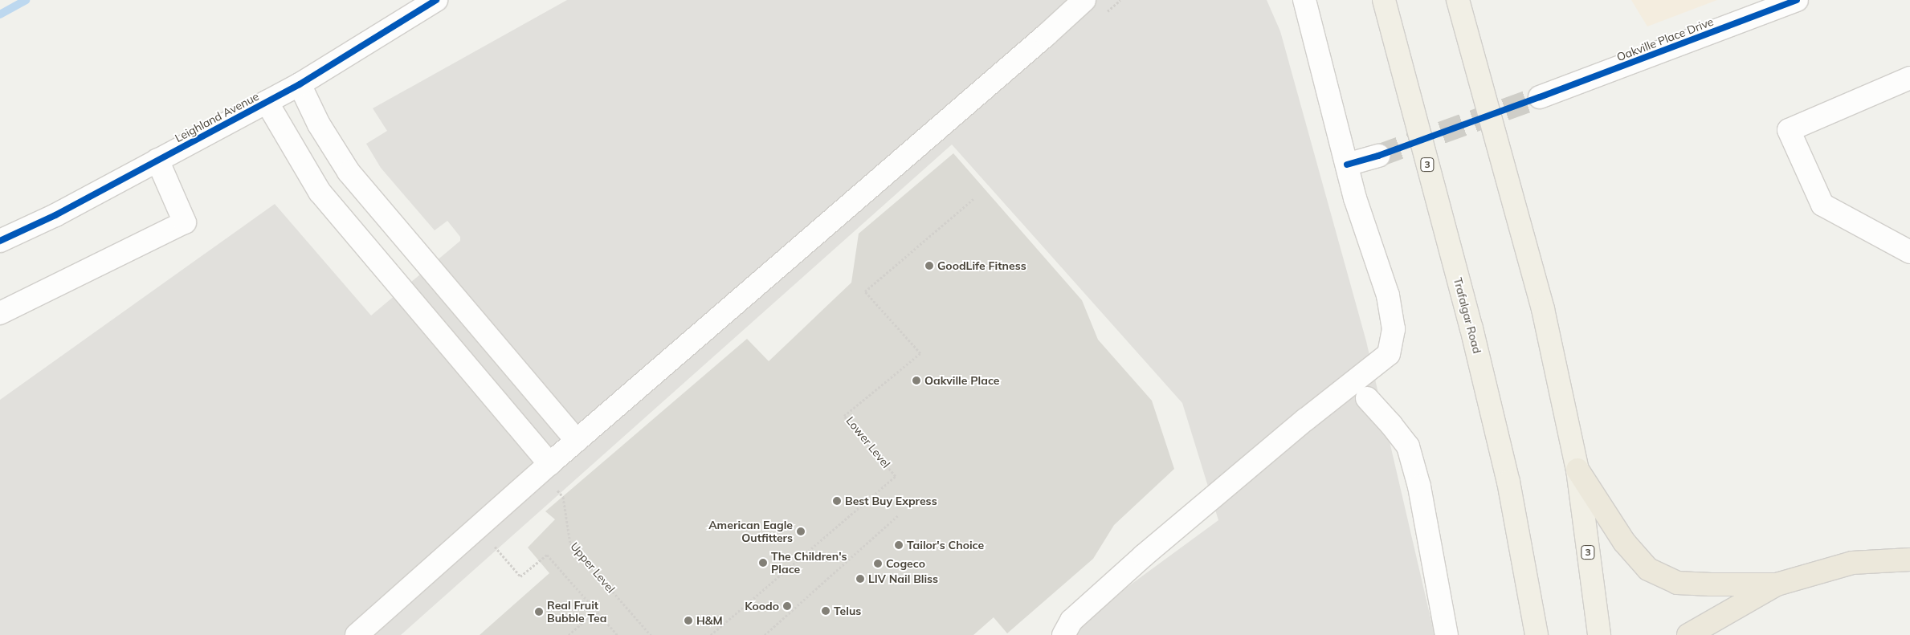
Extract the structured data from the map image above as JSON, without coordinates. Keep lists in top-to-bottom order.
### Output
{
  "streets": {
    "main road": ["3", "Trafalgar Road"],
    "street": ["Oakville Place Drive", "Leighland Avenue"],
    "path": ["Lower Level", "Upper Level"]
  },
  "places": [
    "GoodLife Fitness",
    "Oakville Place",
    "Best Buy Express",
    "American Eagle Outfitters",
    "Tailor's Choice",
    "The Children's Place",
    "Cogeco",
    "LIV Nail Bliss",
    "Koodo",
    "Telus",
    "Real Fruit Bubble Tea",
    "H&M"
  ]
}
